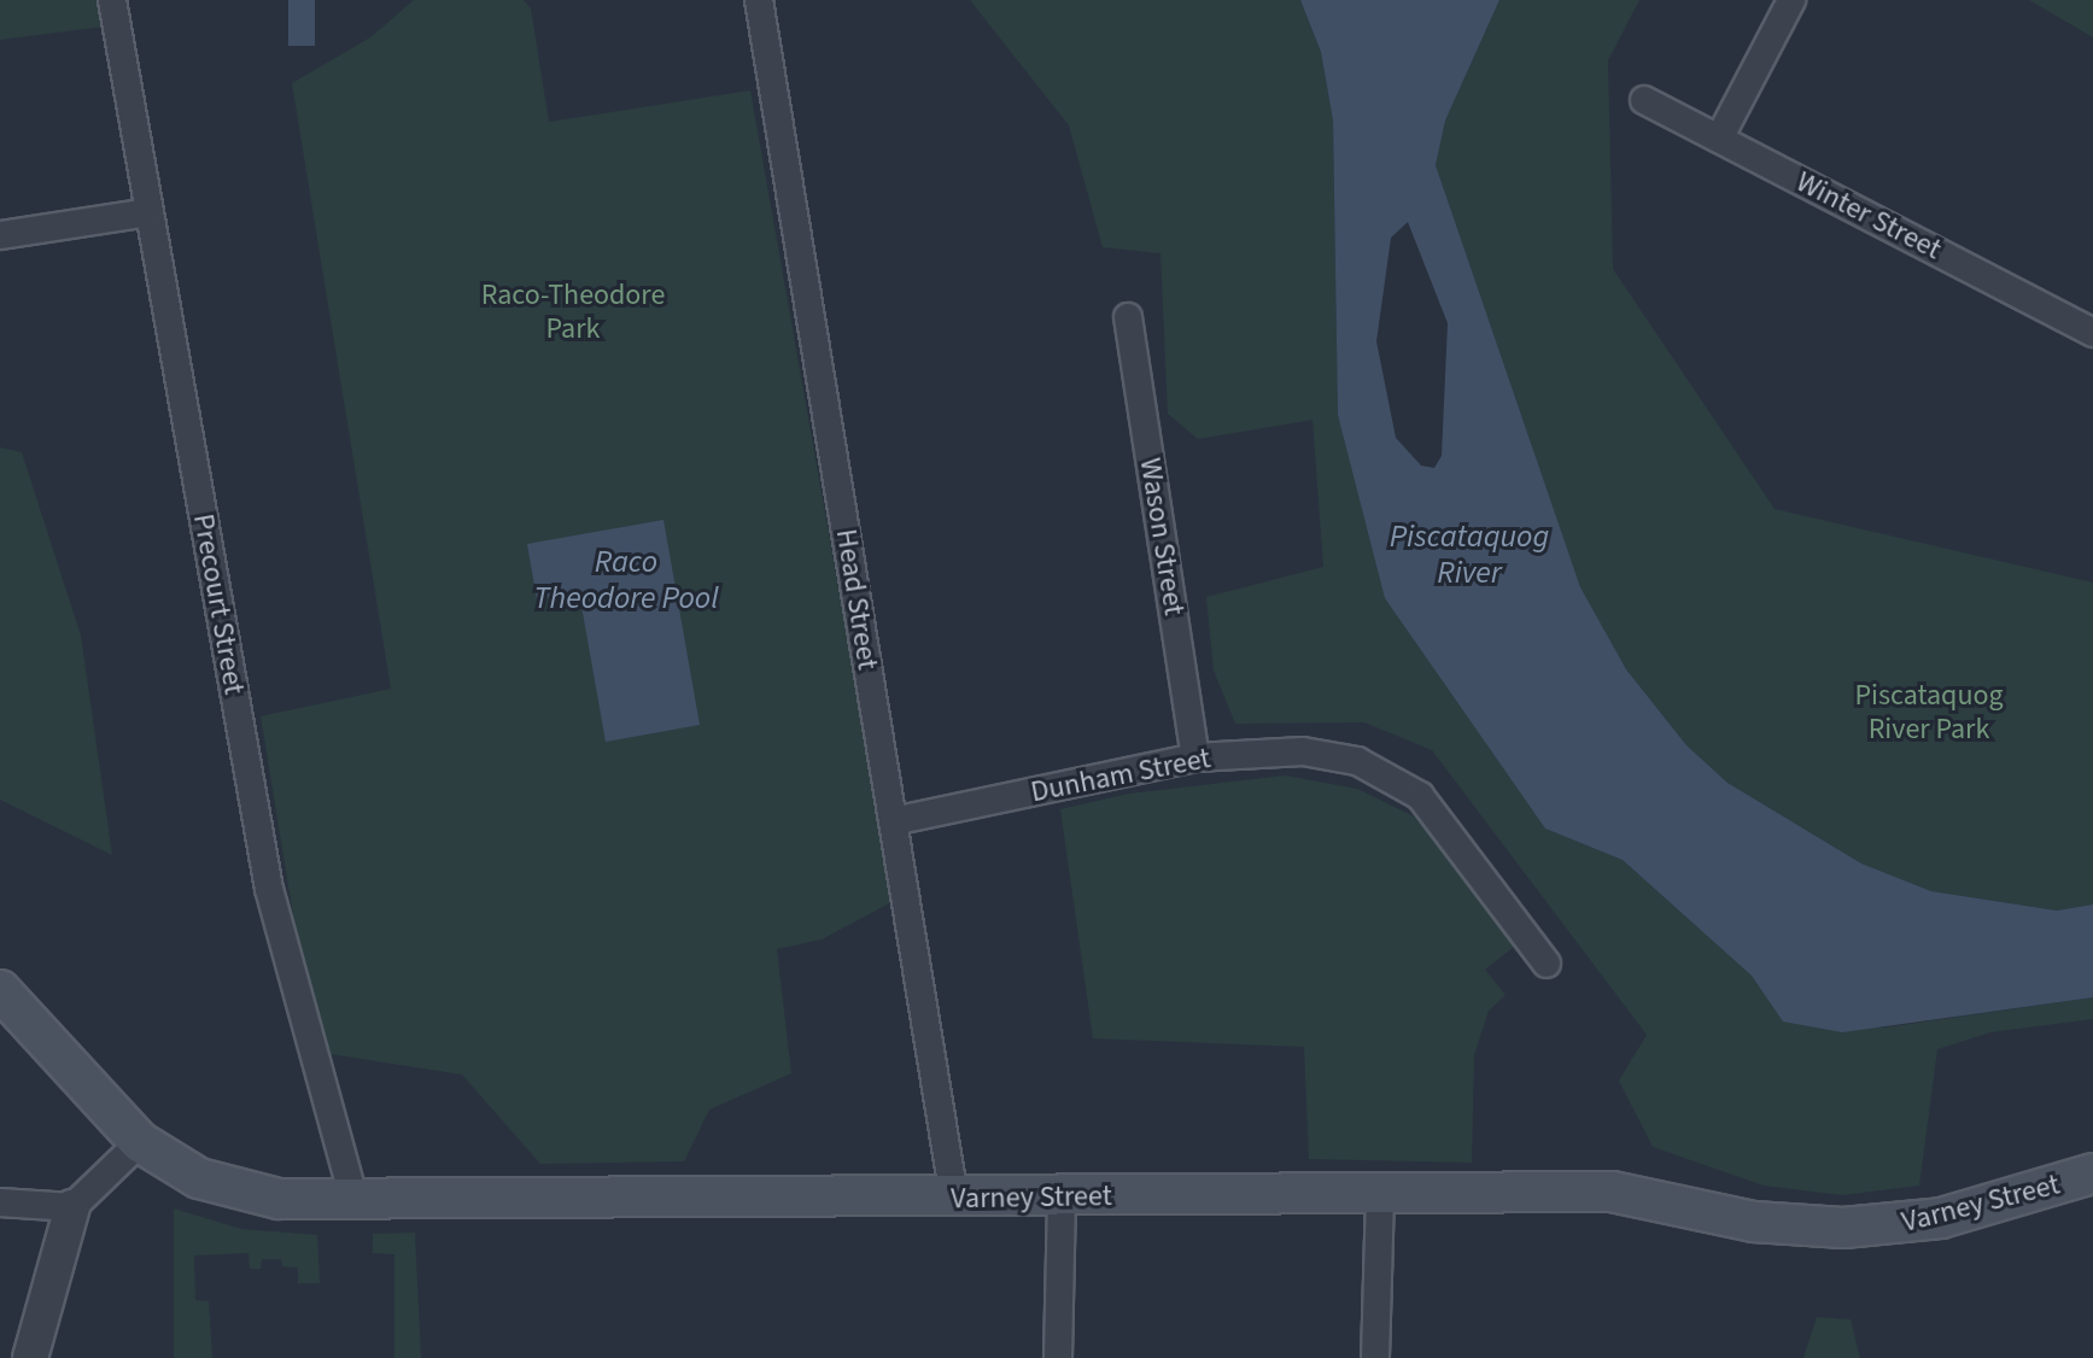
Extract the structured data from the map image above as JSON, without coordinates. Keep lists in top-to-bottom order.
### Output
{
  "streets": {
    "main road": ["Varney Street"],
    "street": [
      "Winter Street",
      "Wason Street",
      "Head Street",
      "Precourt Street",
      "Dunham Street"
    ]
  },
  "crossings": [
    ["Wason Street", "Dunham Street"],
    ["Head Street", "Dunham Street"],
    ["Head Street", "Varney Street"],
    ["Precourt Street", "Varney Street"]
  ],
  "water": ["Piscataquog River", "Raco Theodore Pool"],
  "parks": ["Raco-Theodore Park", "Piscataquog River Park"]
}
